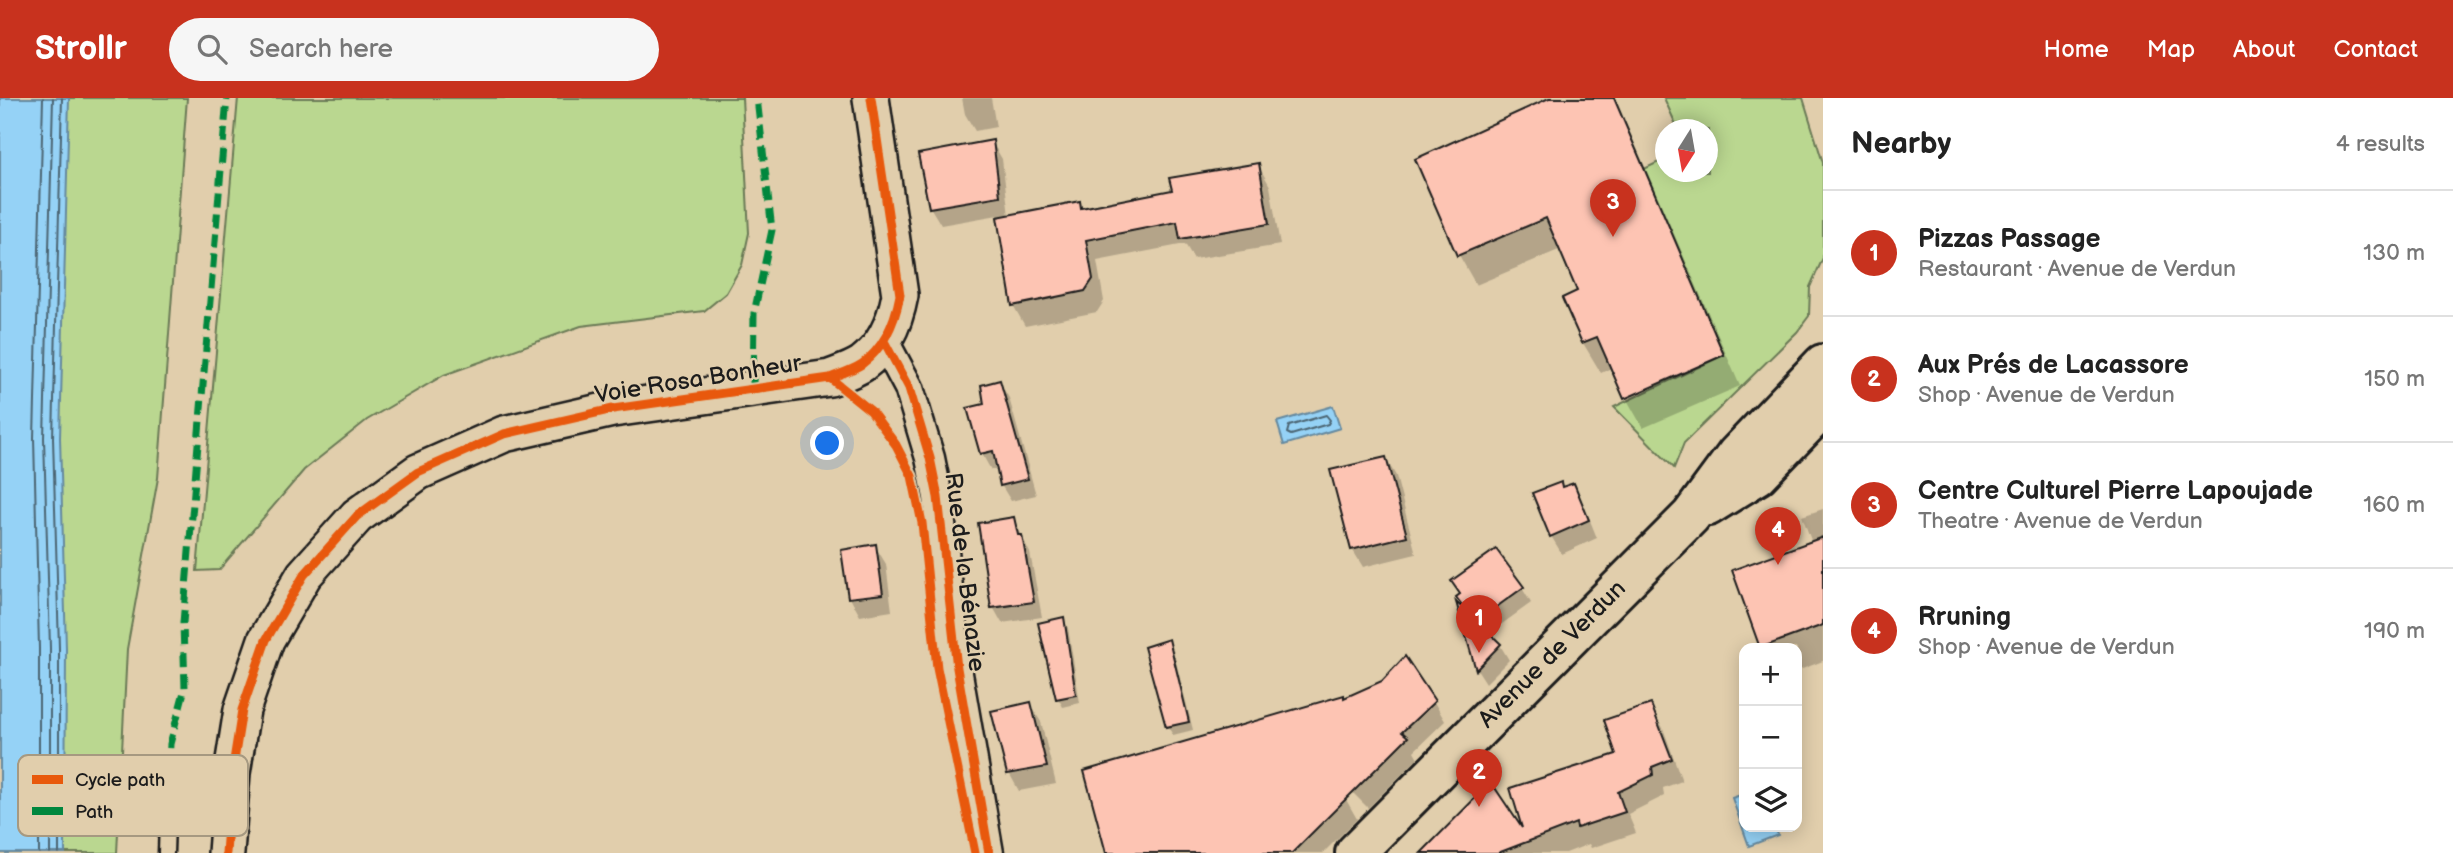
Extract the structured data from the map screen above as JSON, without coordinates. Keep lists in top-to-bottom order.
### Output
{
  "streets": {
    "main road": ["Avenue de Verdun"],
    "street": ["Voie Rosa Bonheur", "Rue de la Bénazie"]
  },
  "crossings": [
    ["Voie Rosa Bonheur", "Rue de la Bénazie"]
  ],
  "legend": ["Cycle path", "Path"],
  "north": "bottom",
  "page": {
    "header": "Strollr",
    "search": "Search here",
    "nav": [
      "Home",
      "Map",
      "About",
      "Contact"
    ],
    "heading": ["Nearby", "4 results"],
    "pins": [
      "3",
      "4",
      "1",
      "2"
    ],
    "list": [
      {
        "mark": "1",
        "name": "Pizzas Passage",
        "note": "Restaurant · Avenue de Verdun",
        "value": "130 m"
      },
      {
        "mark": "2",
        "name": "Aux Prés de Lacassore",
        "note": "Shop · Avenue de Verdun",
        "value": "150 m"
      },
      {
        "mark": "3",
        "name": "Centre Culturel Pierre Lapoujade",
        "note": "Theatre · Avenue de Verdun",
        "value": "160 m"
      },
      {
        "mark": "4",
        "name": "Rruning",
        "note": "Shop · Avenue de Verdun",
        "value": "190 m"
      }
    ],
    "map_buttons": ["+", "−"]
  }
}
